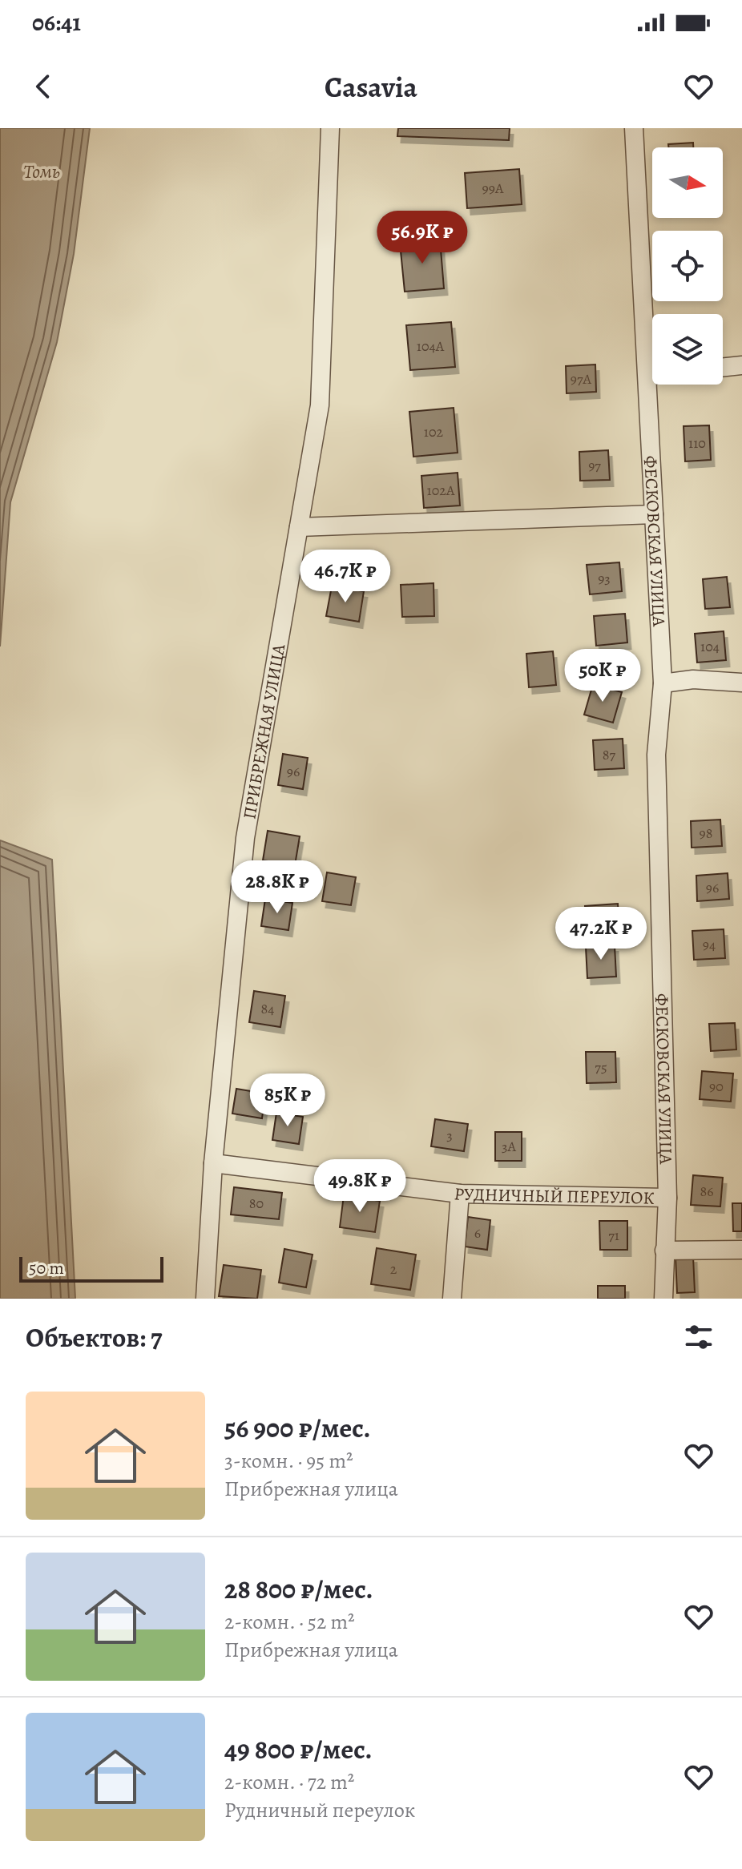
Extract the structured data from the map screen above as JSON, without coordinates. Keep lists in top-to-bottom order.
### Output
{
  "streets": {
    "street": ["ФЕСКОВСКАЯ УЛИЦА", "ПРИБРЕЖНАЯ УЛИЦА", "РУДНИЧНЫЙ ПЕРЕУЛОК"]
  },
  "crossings": [
    ["ФЕСКОВСКАЯ УЛИЦА", "РУДНИЧНЫЙ ПЕРЕУЛОК"],
    ["ПРИБРЕЖНАЯ УЛИЦА", "РУДНИЧНЫЙ ПЕРЕУЛОК"]
  ],
  "water": ["Томь"],
  "house_numbers": [
    "99А",
    "104А",
    "97А",
    "102",
    "110",
    "97",
    "102А",
    "93",
    "104",
    "87",
    "96",
    "98",
    "96",
    "94",
    "84",
    "75",
    "90",
    "3",
    "3А",
    "86",
    "80",
    "6",
    "71",
    "2"
  ],
  "scale_bar": "50 m",
  "north": "right",
  "page": {
    "status": "06:41",
    "header": "Casavia",
    "price": [
      "56.9K ₽",
      "46.7K ₽",
      "50K ₽",
      "28.8K ₽",
      "47.2K ₽",
      "85K ₽",
      "49.8K ₽"
    ],
    "scale": "50 m",
    "heading": "Объектов: 7",
    "list": [
      {
        "name": "56 900 ₽/мес.",
        "note": "3-комн. · 95 m² · Прибрежная улица"
      },
      {
        "name": "28 800 ₽/мес.",
        "note": "2-комн. · 52 m² · Прибрежная улица"
      },
      {
        "name": "49 800 ₽/мес.",
        "note": "2-комн. · 72 m² · Рудничный переулок"
      }
    ]
  }
}
